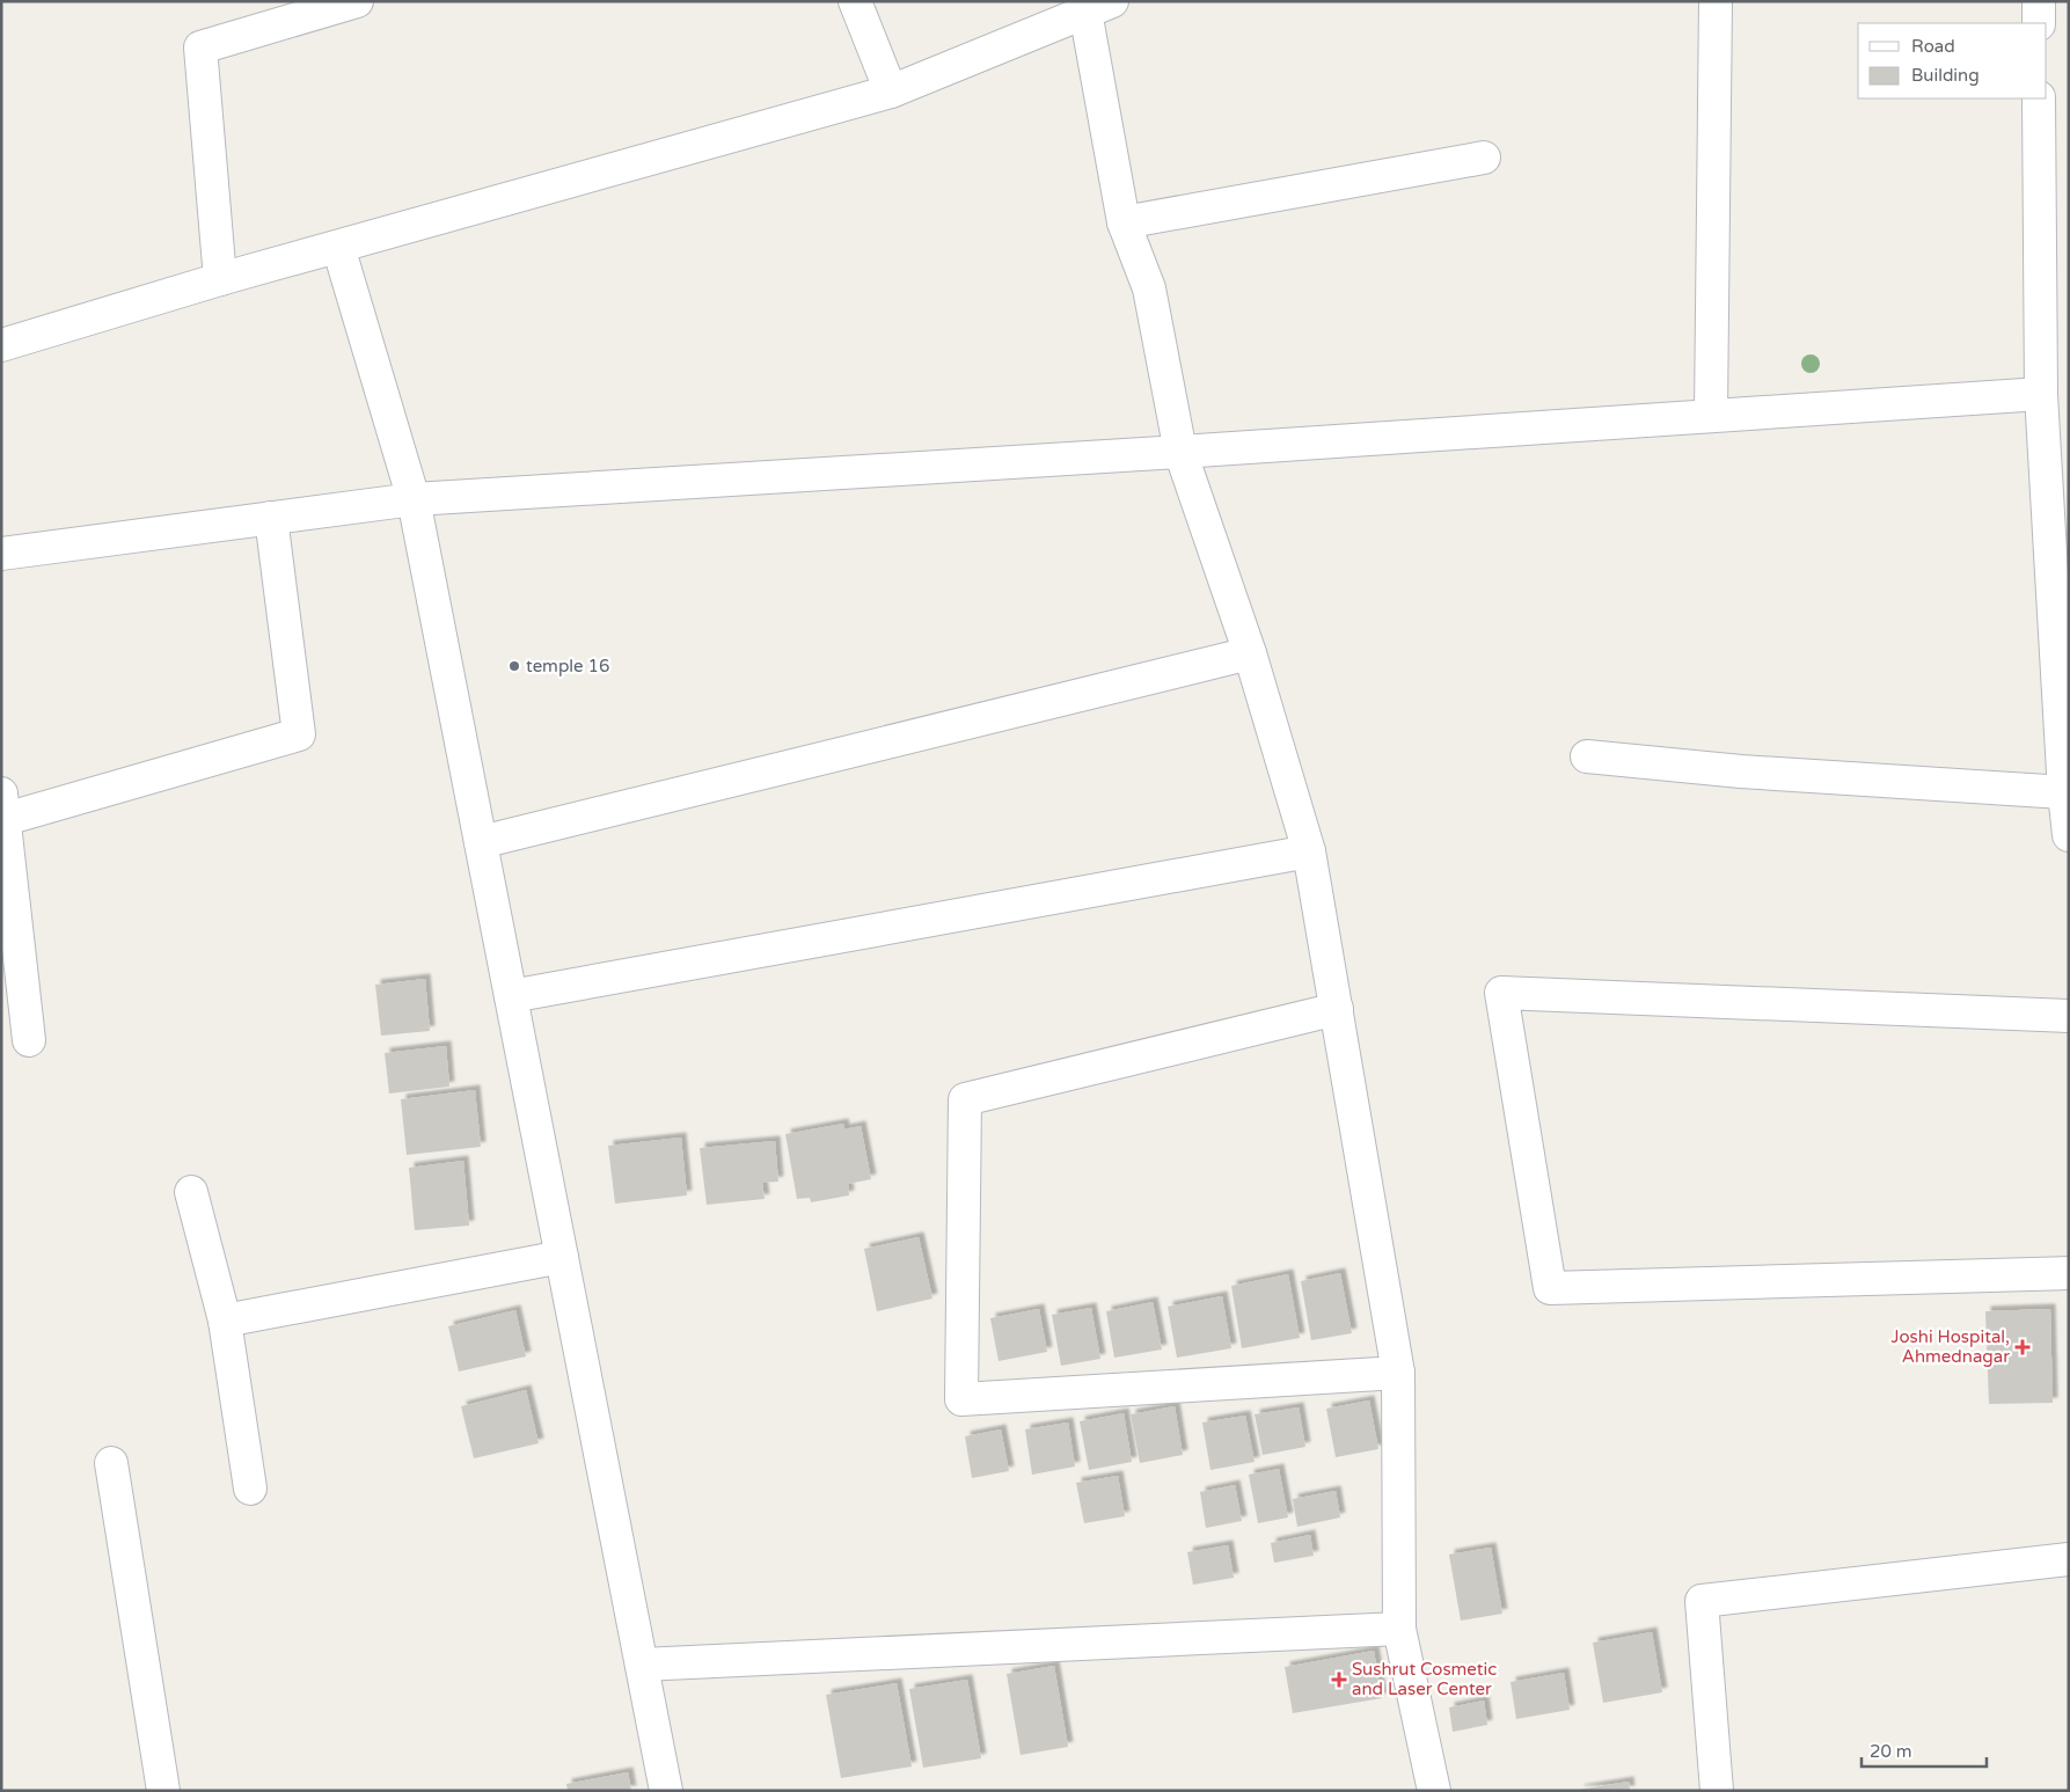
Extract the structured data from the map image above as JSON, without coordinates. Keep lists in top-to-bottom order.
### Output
{
  "places": {
    "other": ["temple 16"],
    "health": ["Joshi Hospital, Ahmednagar", "Sushrut Cosmetic and Laser Center"]
  },
  "legend": ["Road", "Building"],
  "scale_bar": "20 m"
}
